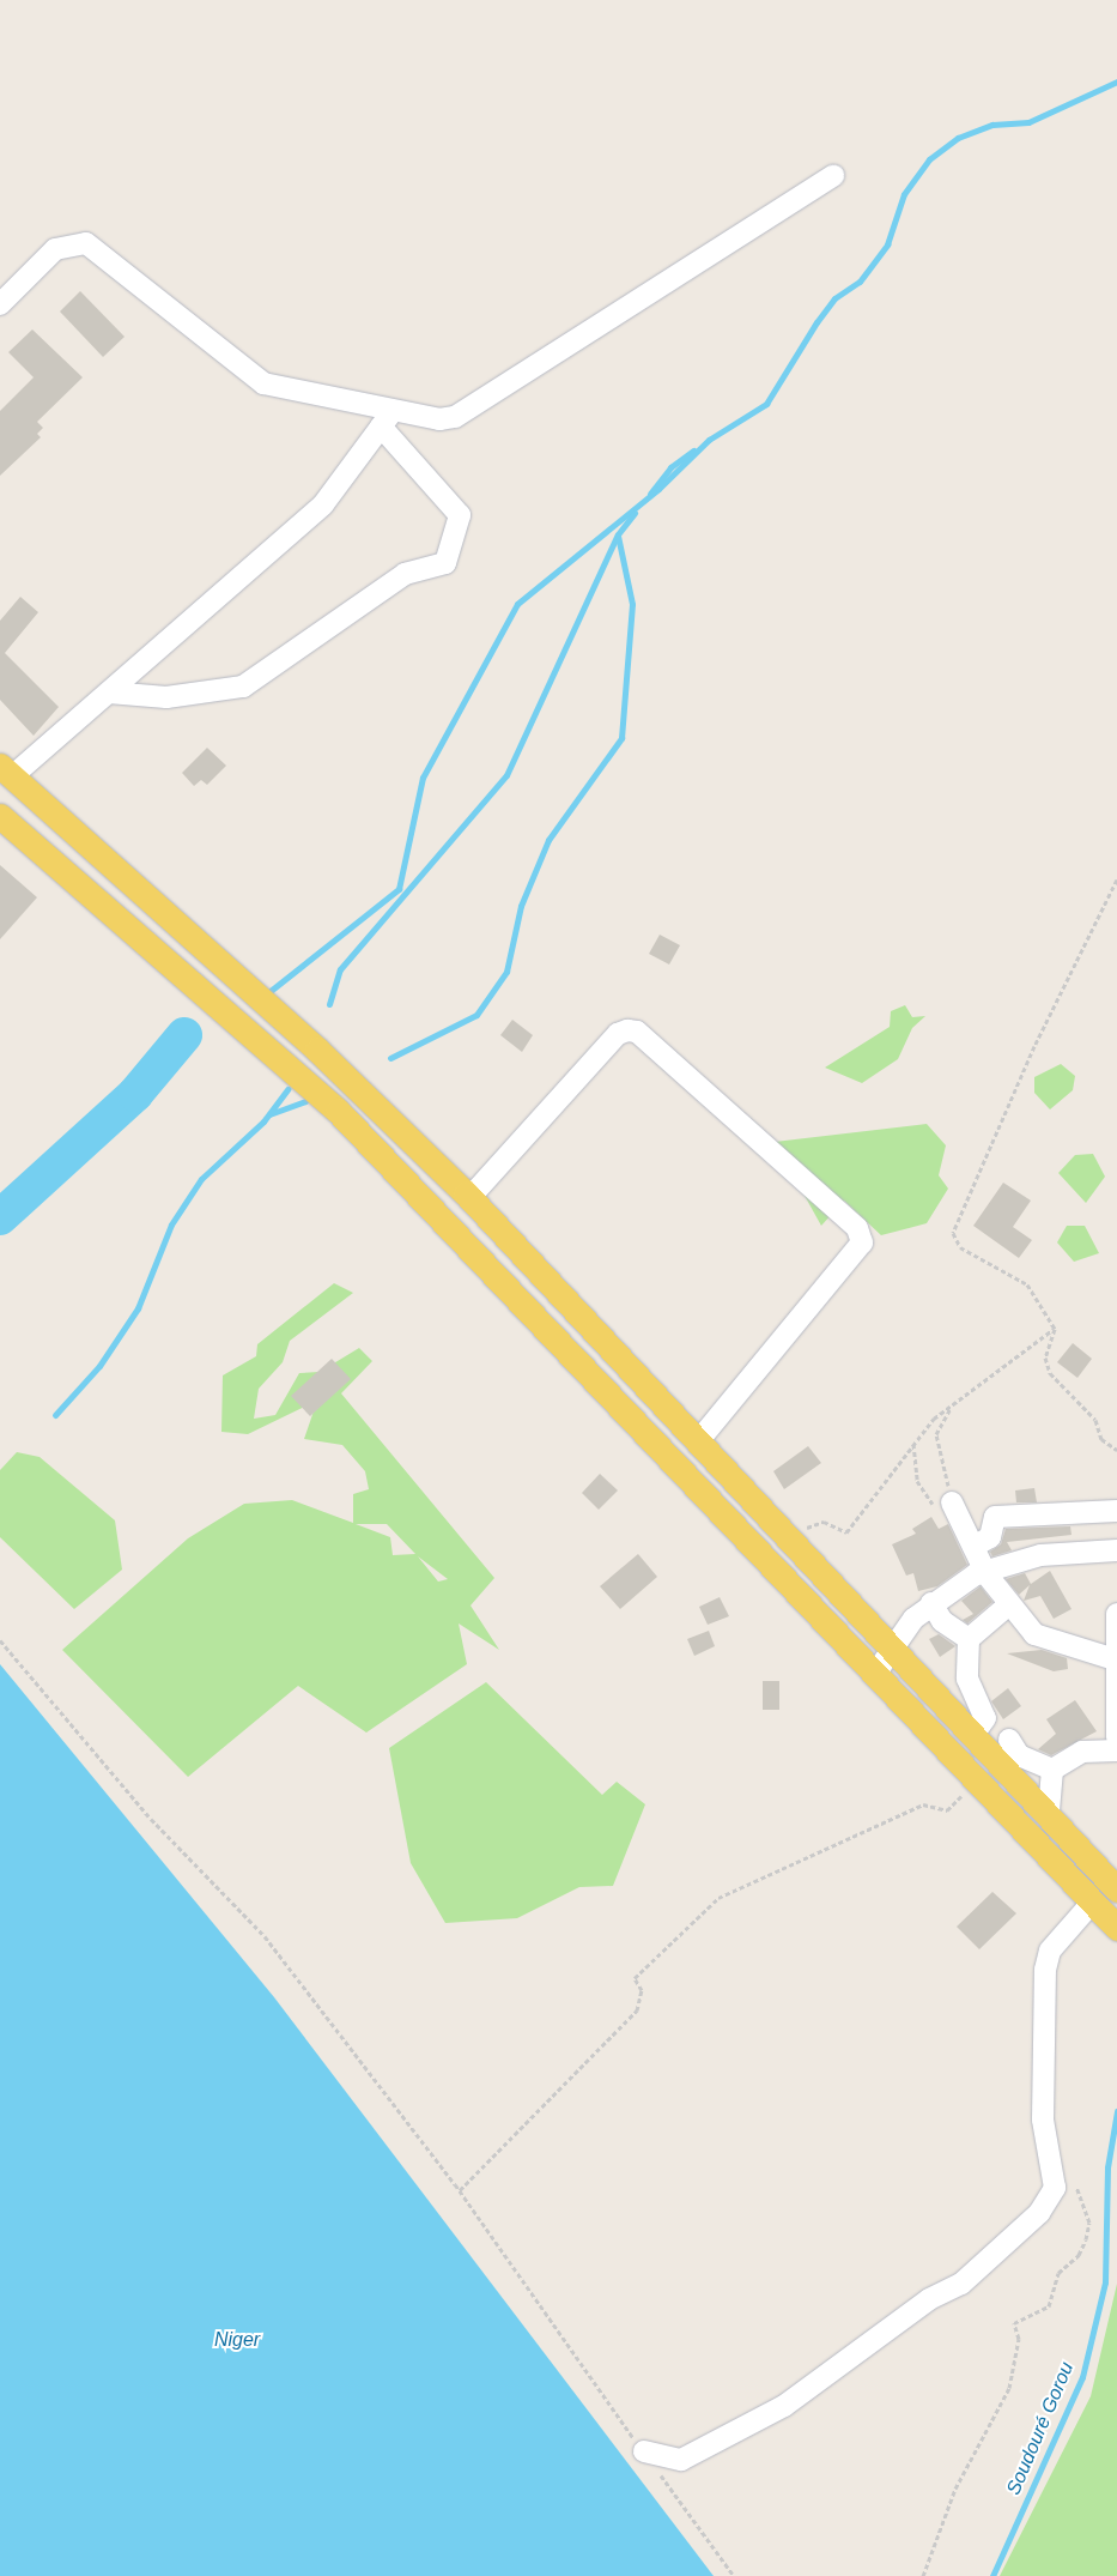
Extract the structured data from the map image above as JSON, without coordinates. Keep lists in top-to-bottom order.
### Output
{
  "water": ["Niger", "Soudouré Gorou"]
}
